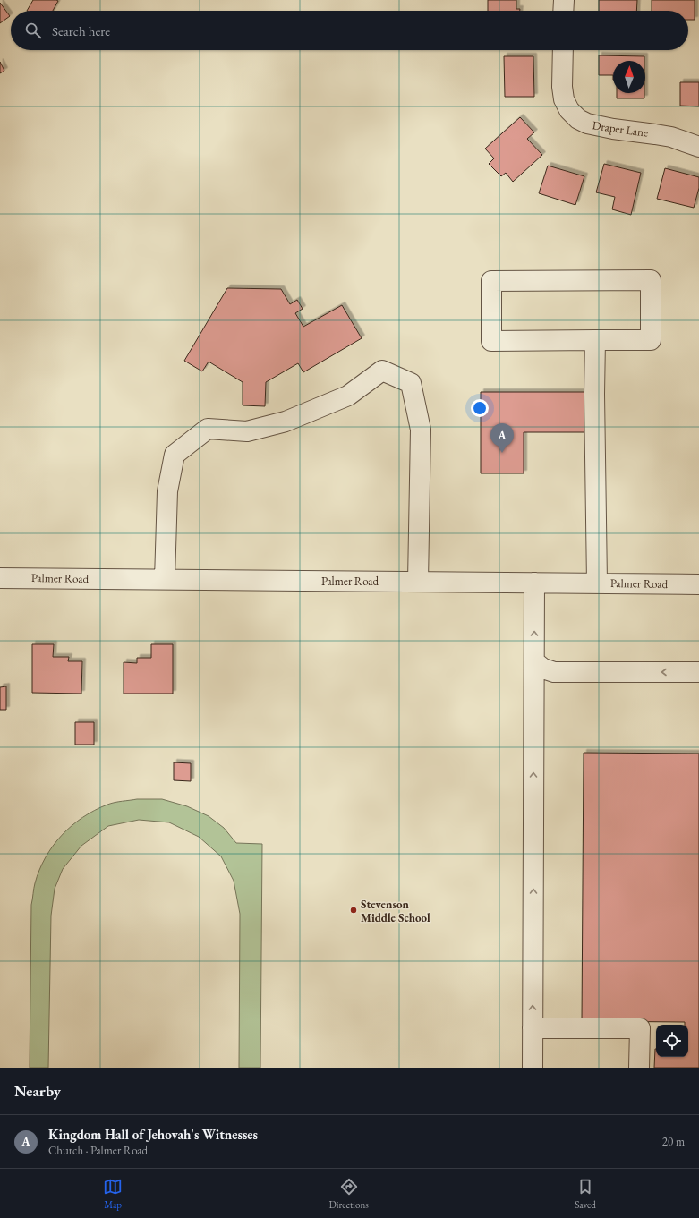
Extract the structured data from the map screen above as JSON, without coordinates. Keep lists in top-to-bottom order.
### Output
{
  "streets": {
    "street": ["Draper Lane", "Palmer Road"]
  },
  "places": ["Stevenson Middle School"],
  "north": "top",
  "page": {
    "search": "Search here",
    "pins": "A",
    "heading": "Nearby",
    "list": [
      {
        "mark": "A",
        "name": "Kingdom Hall of Jehovah's Witnesses",
        "note": "Church · Palmer Road",
        "value": "20 m"
      }
    ],
    "nav": ["Map", "Directions", "Saved"]
  }
}
